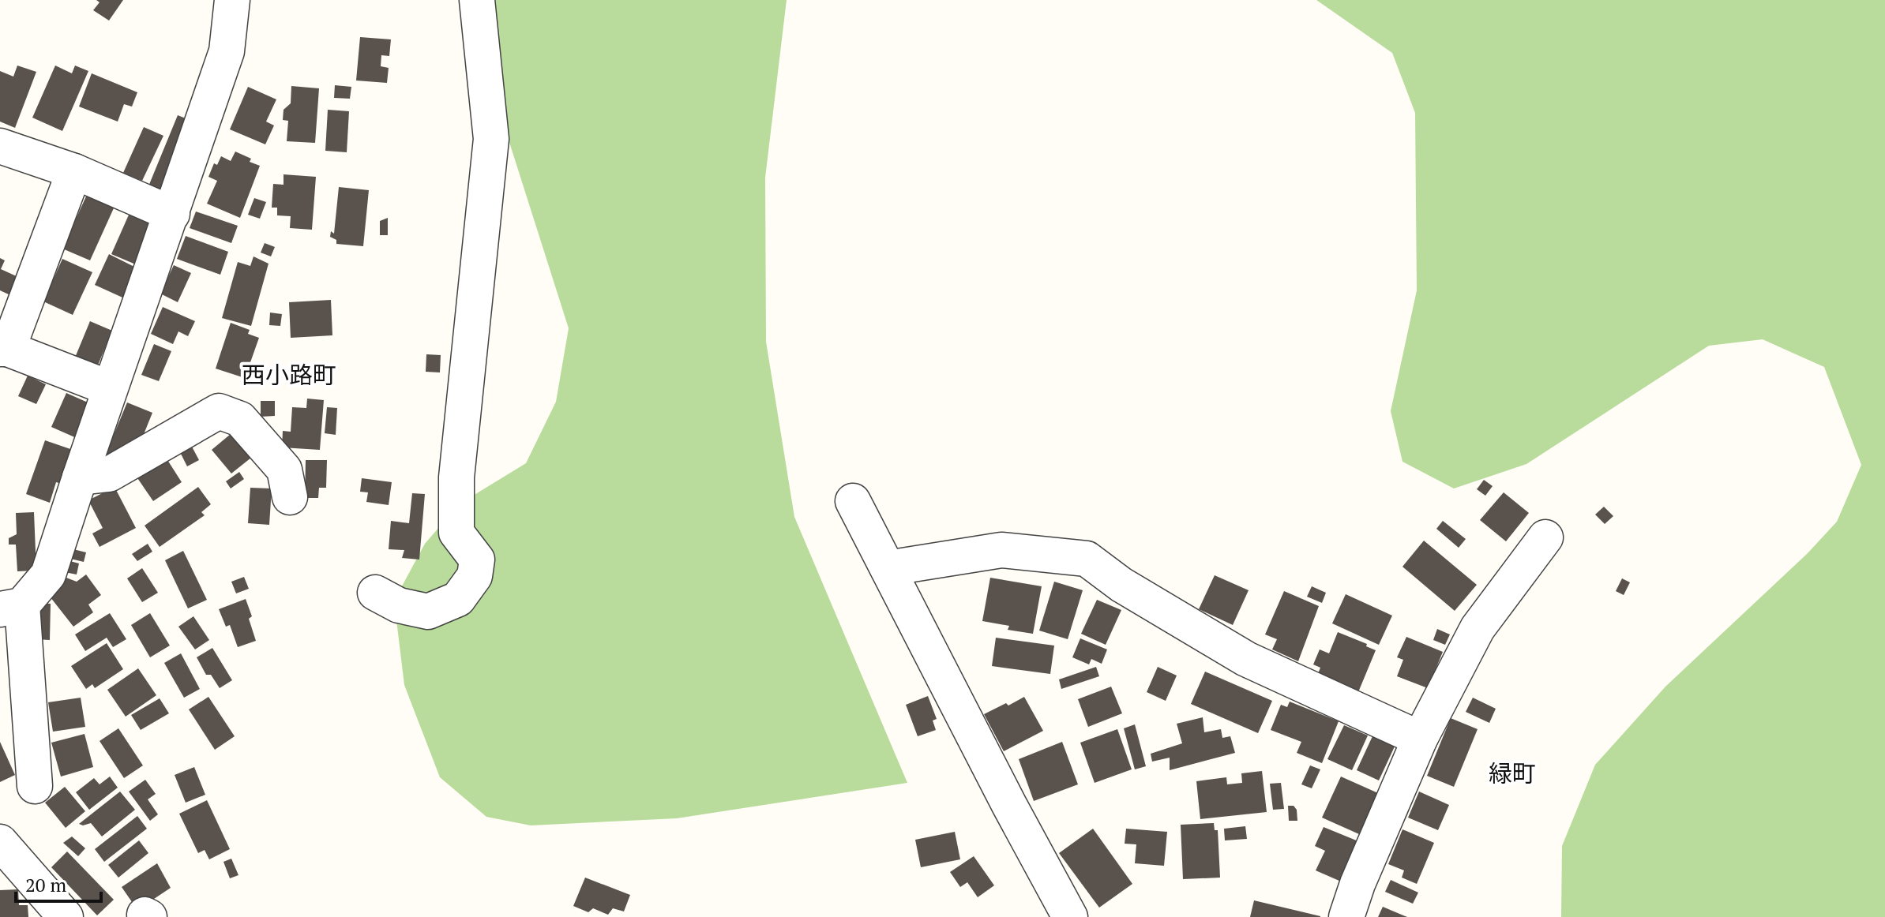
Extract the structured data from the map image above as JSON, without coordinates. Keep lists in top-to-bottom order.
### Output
{
  "districts": ["西小路町", "緑町"],
  "scale_bar": "20 m"
}
